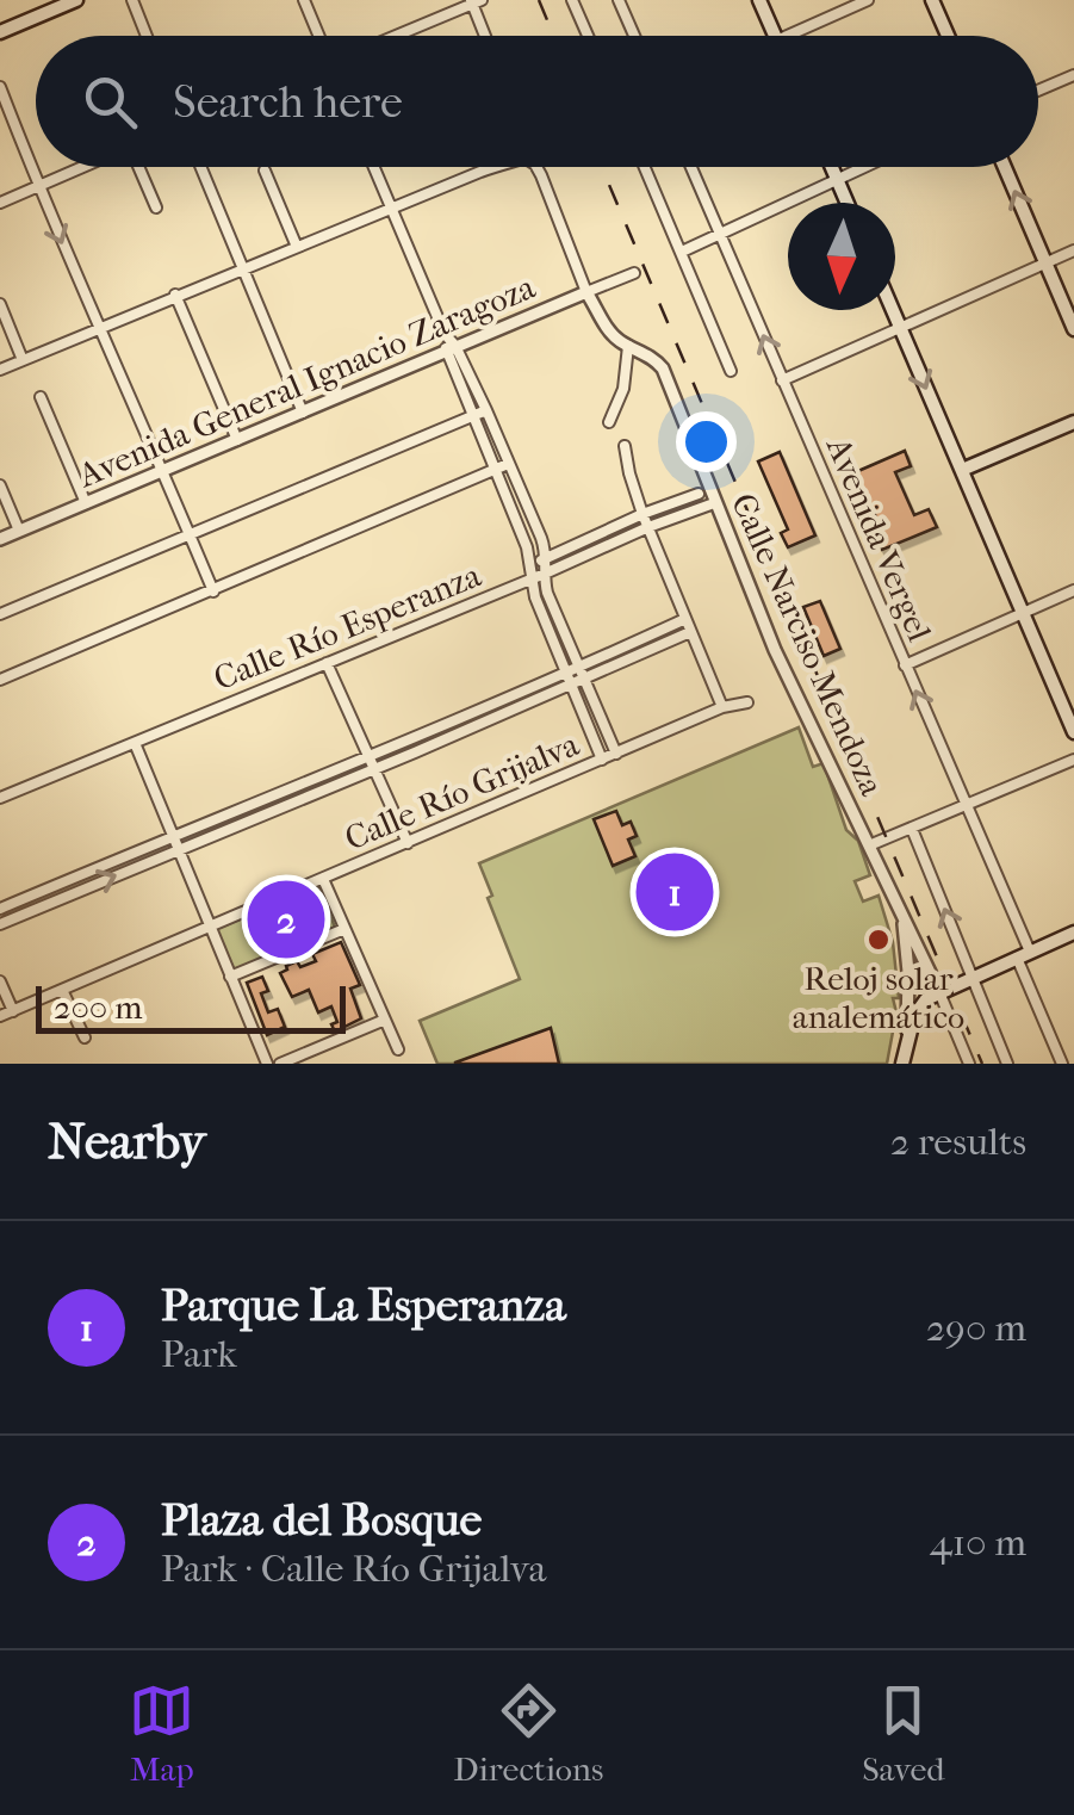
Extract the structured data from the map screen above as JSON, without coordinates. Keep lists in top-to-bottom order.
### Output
{
  "streets": {
    "street": [
      "Avenida General Ignacio Zaragoza",
      "Avenida Vergel",
      "Calle Río Esperanza",
      "Calle Narciso Mendoza",
      "Calle Río Grijalva"
    ]
  },
  "crossings": [
    ["Avenida General Ignacio Zaragoza", "Calle Narciso Mendoza"],
    ["Calle Río Esperanza", "Calle Narciso Mendoza"]
  ],
  "places": ["Reloj solar analemático"],
  "scale_bar": "200 m",
  "north": "bottom",
  "page": {
    "search": "Search here",
    "pins": ["1", "2"],
    "scale": "200 m",
    "heading": ["Nearby", "2 results"],
    "list": [
      {
        "mark": "1",
        "name": "Parque La Esperanza",
        "note": "Park",
        "value": "290 m"
      },
      {
        "mark": "2",
        "name": "Plaza del Bosque",
        "note": "Park · Calle Río Grijalva",
        "value": "410 m"
      }
    ],
    "nav": ["Map", "Directions", "Saved"]
  }
}
